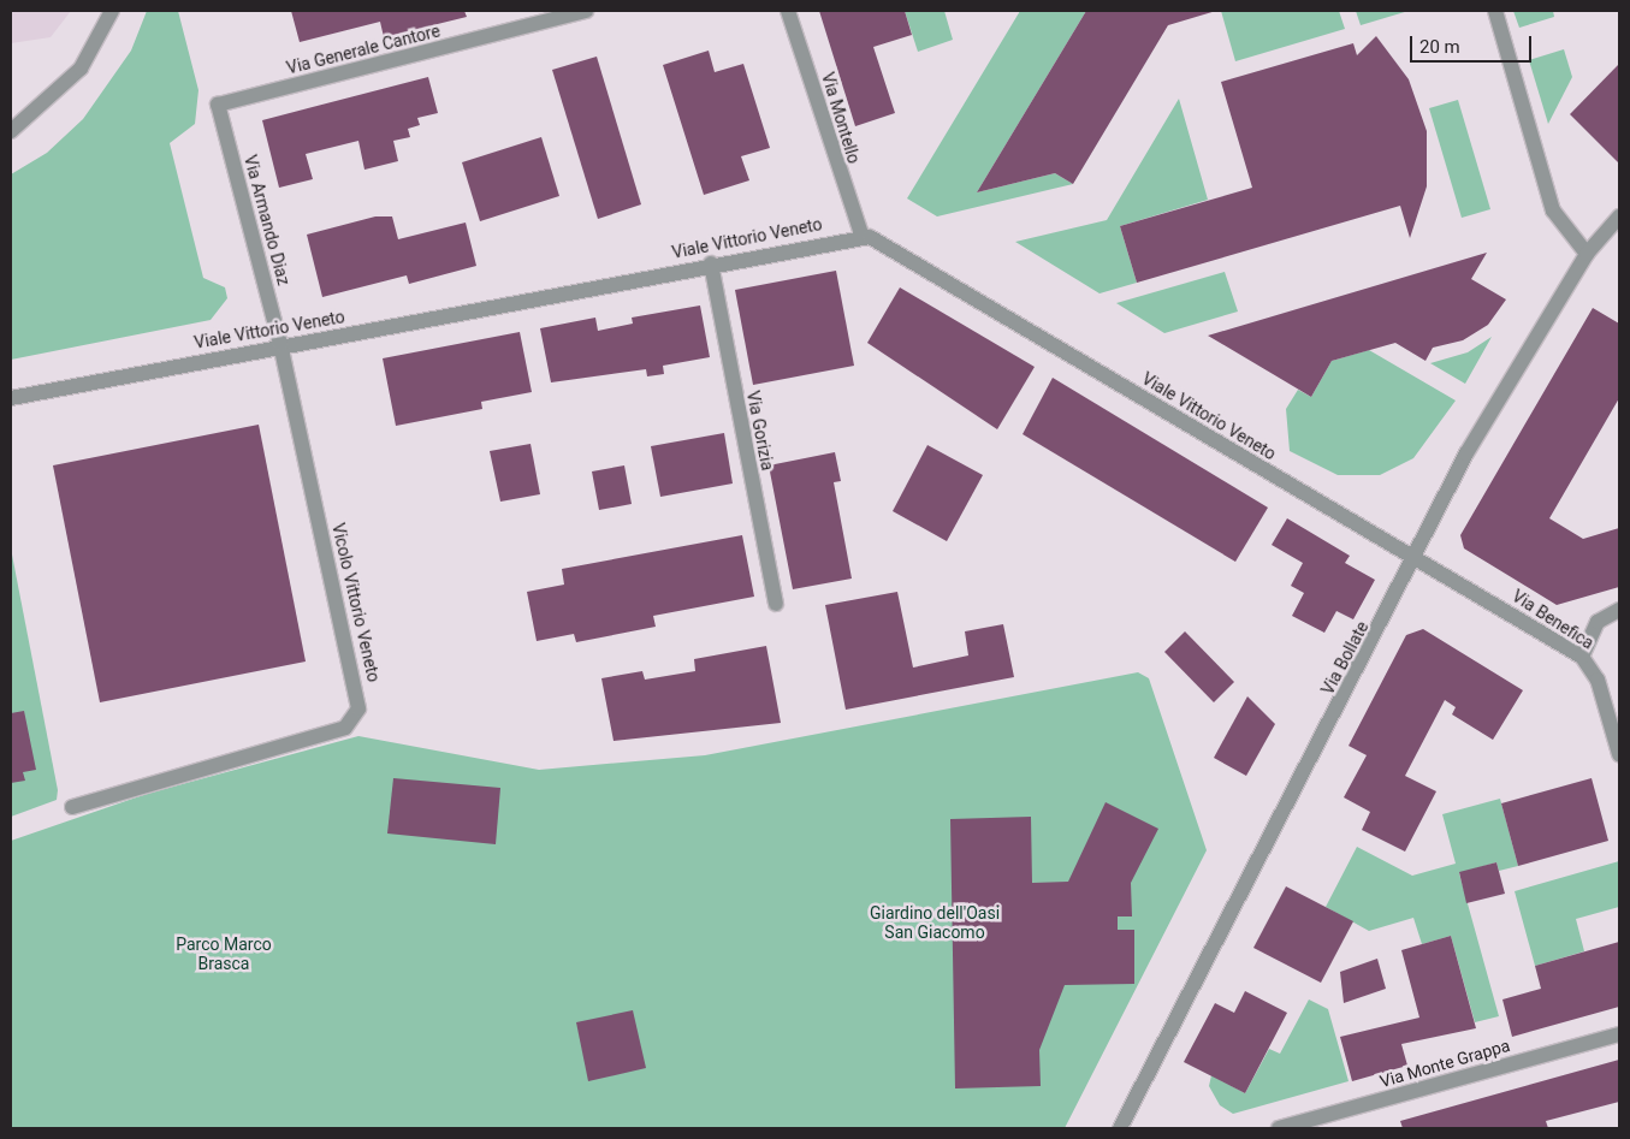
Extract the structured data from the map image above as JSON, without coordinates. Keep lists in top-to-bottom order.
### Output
{
  "streets": {
    "street": [
      "Via Generale Cantore",
      "Via Montello",
      "Via Armando Diaz",
      "Viale Vittorio Veneto",
      "Via Gorizia",
      "Vicolo Vittorio Veneto",
      "Via Benefica",
      "Via Bollate",
      "Via Monte Grappa"
    ]
  },
  "crossings": [
    ["Via Generale Cantore", "Via Armando Diaz"],
    ["Via Montello", "Viale Vittorio Veneto"],
    ["Via Armando Diaz", "Viale Vittorio Veneto"],
    ["Via Armando Diaz", "Vicolo Vittorio Veneto"],
    ["Viale Vittorio Veneto", "Via Gorizia"],
    ["Viale Vittorio Veneto", "Vicolo Vittorio Veneto"],
    ["Viale Vittorio Veneto", "Via Benefica"],
    ["Viale Vittorio Veneto", "Via Bollate"],
    ["Via Benefica", "Via Bollate"]
  ],
  "parks": ["Giardino dell'Oasi San Giacomo", "Parco Marco Brasca"],
  "scale_bar": "20 m"
}
